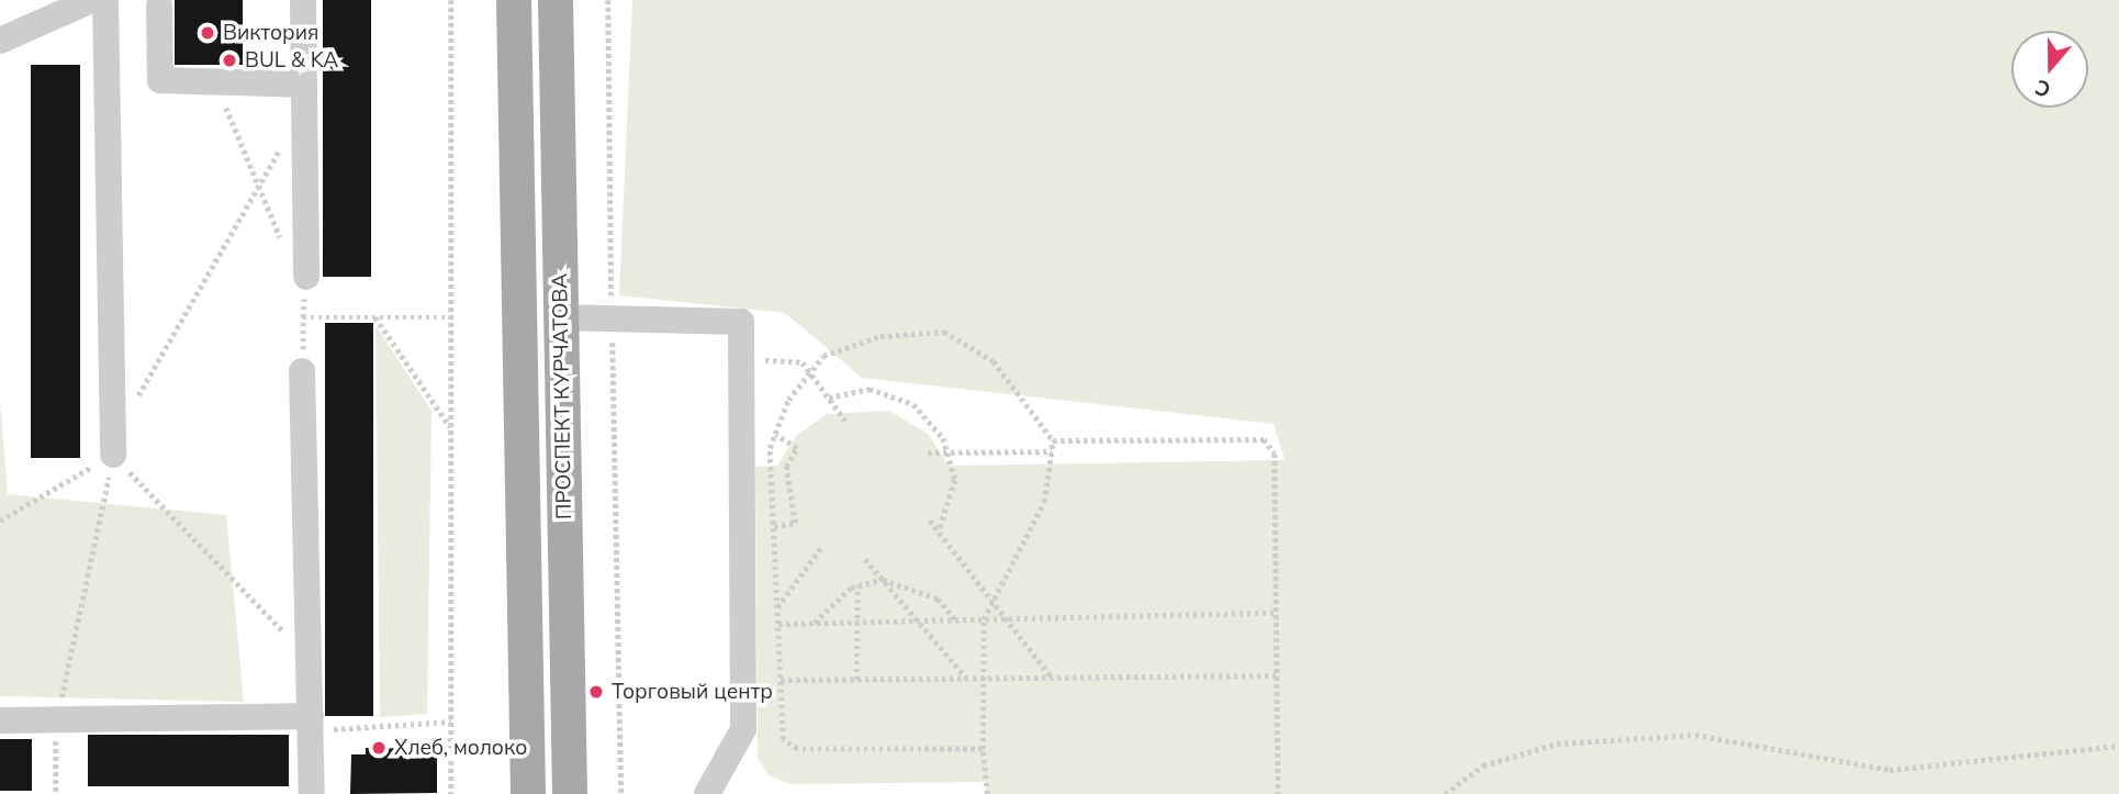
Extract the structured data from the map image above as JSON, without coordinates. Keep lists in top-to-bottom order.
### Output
{
  "streets": {
    "main road": ["ПРОСПЕКТ КУРЧАТОВА"]
  },
  "places": [
    "Виктория",
    "BUL & KA",
    "Торговый центр",
    "Хлеб, молоко"
  ],
  "north": "bottom"
}
